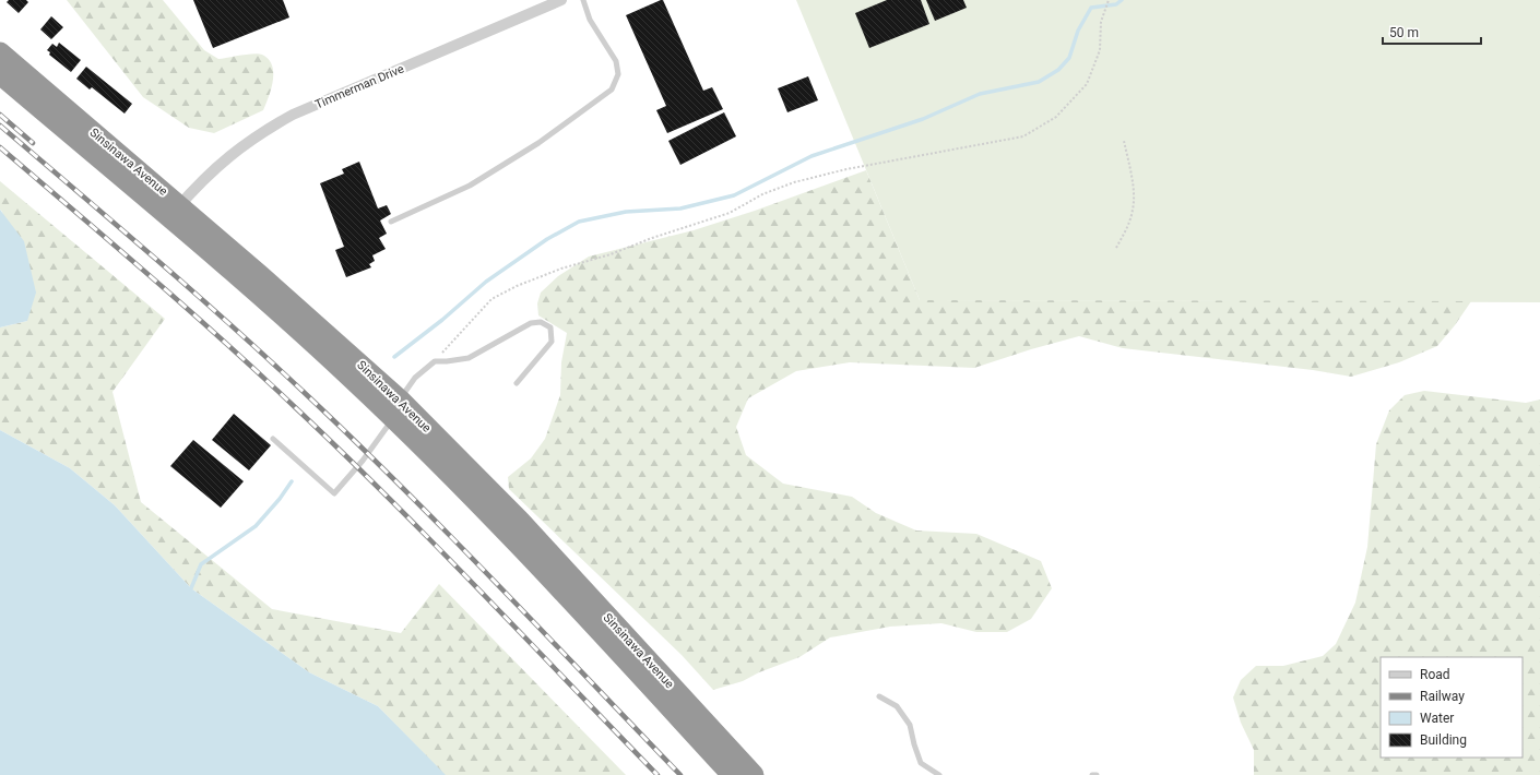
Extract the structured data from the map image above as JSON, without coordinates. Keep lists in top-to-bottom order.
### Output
{
  "streets": {
    "highway": ["Sinsinawa Avenue"],
    "street": ["Timmerman Drive"]
  },
  "crossings": [
    ["Timmerman Drive", "Sinsinawa Avenue"]
  ],
  "legend": [
    "Road",
    "Railway",
    "Water",
    "Building"
  ],
  "scale_bar": "50 m"
}
